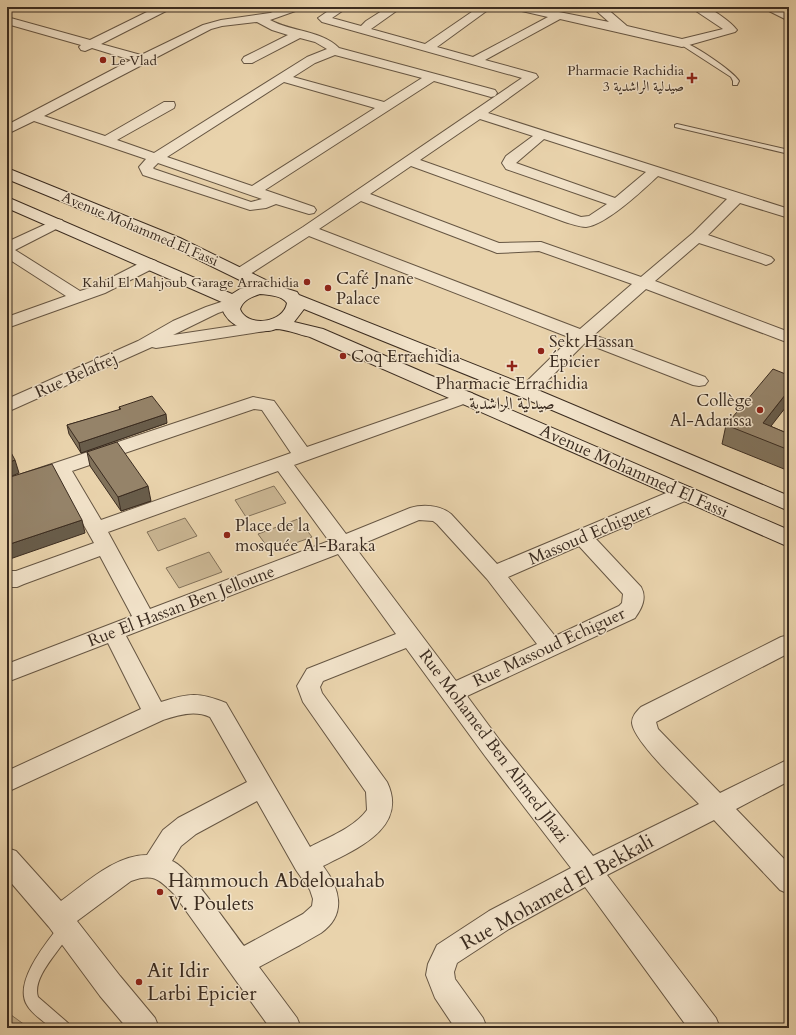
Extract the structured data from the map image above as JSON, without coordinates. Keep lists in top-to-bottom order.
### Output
{
  "streets": {
    "main road": ["Avenue Mohammed El Fassi"],
    "street": [
      "Rue Belafrej",
      "Massoud Echiguer",
      "Rue El Hassan Ben Jelloune",
      "Rue Massoud Echiguer",
      "Rue Mohamed Ben Ahmed Jhazi",
      "Rue Mohamed El Bekkali"
    ]
  },
  "crossings": [
    ["Avenue Mohammed El Fassi", "Rue Belafrej"],
    ["Avenue Mohammed El Fassi", "Massoud Echiguer"],
    ["Massoud Echiguer", "Rue El Hassan Ben Jelloune"],
    ["Massoud Echiguer", "Rue Massoud Echiguer"],
    ["Rue El Hassan Ben Jelloune", "Rue Mohamed Ben Ahmed Jhazi"],
    ["Rue Massoud Echiguer", "Rue Mohamed Ben Ahmed Jhazi"],
    ["Rue Mohamed Ben Ahmed Jhazi", "Rue Mohamed El Bekkali"]
  ],
  "places": {
    "other": [
      "Le Vlad",
      "Kahil El Mahjoub Garage Arrachidia",
      "Café Jnane Palace",
      "Sekt Hassan Épicier",
      "Coq Errachidia",
      "Collège Al-Adarissa",
      "Place de la mosquée Al-Baraka",
      "Hammouch Abdelouahab V. Poulets",
      "Ait Idir Larbi Epicier"
    ],
    "health": ["Pharmacie Rachidia 3 صيدلية الراشدية", "Pharmacie Errachidia صيدلية الراشدية"]
  }
}
